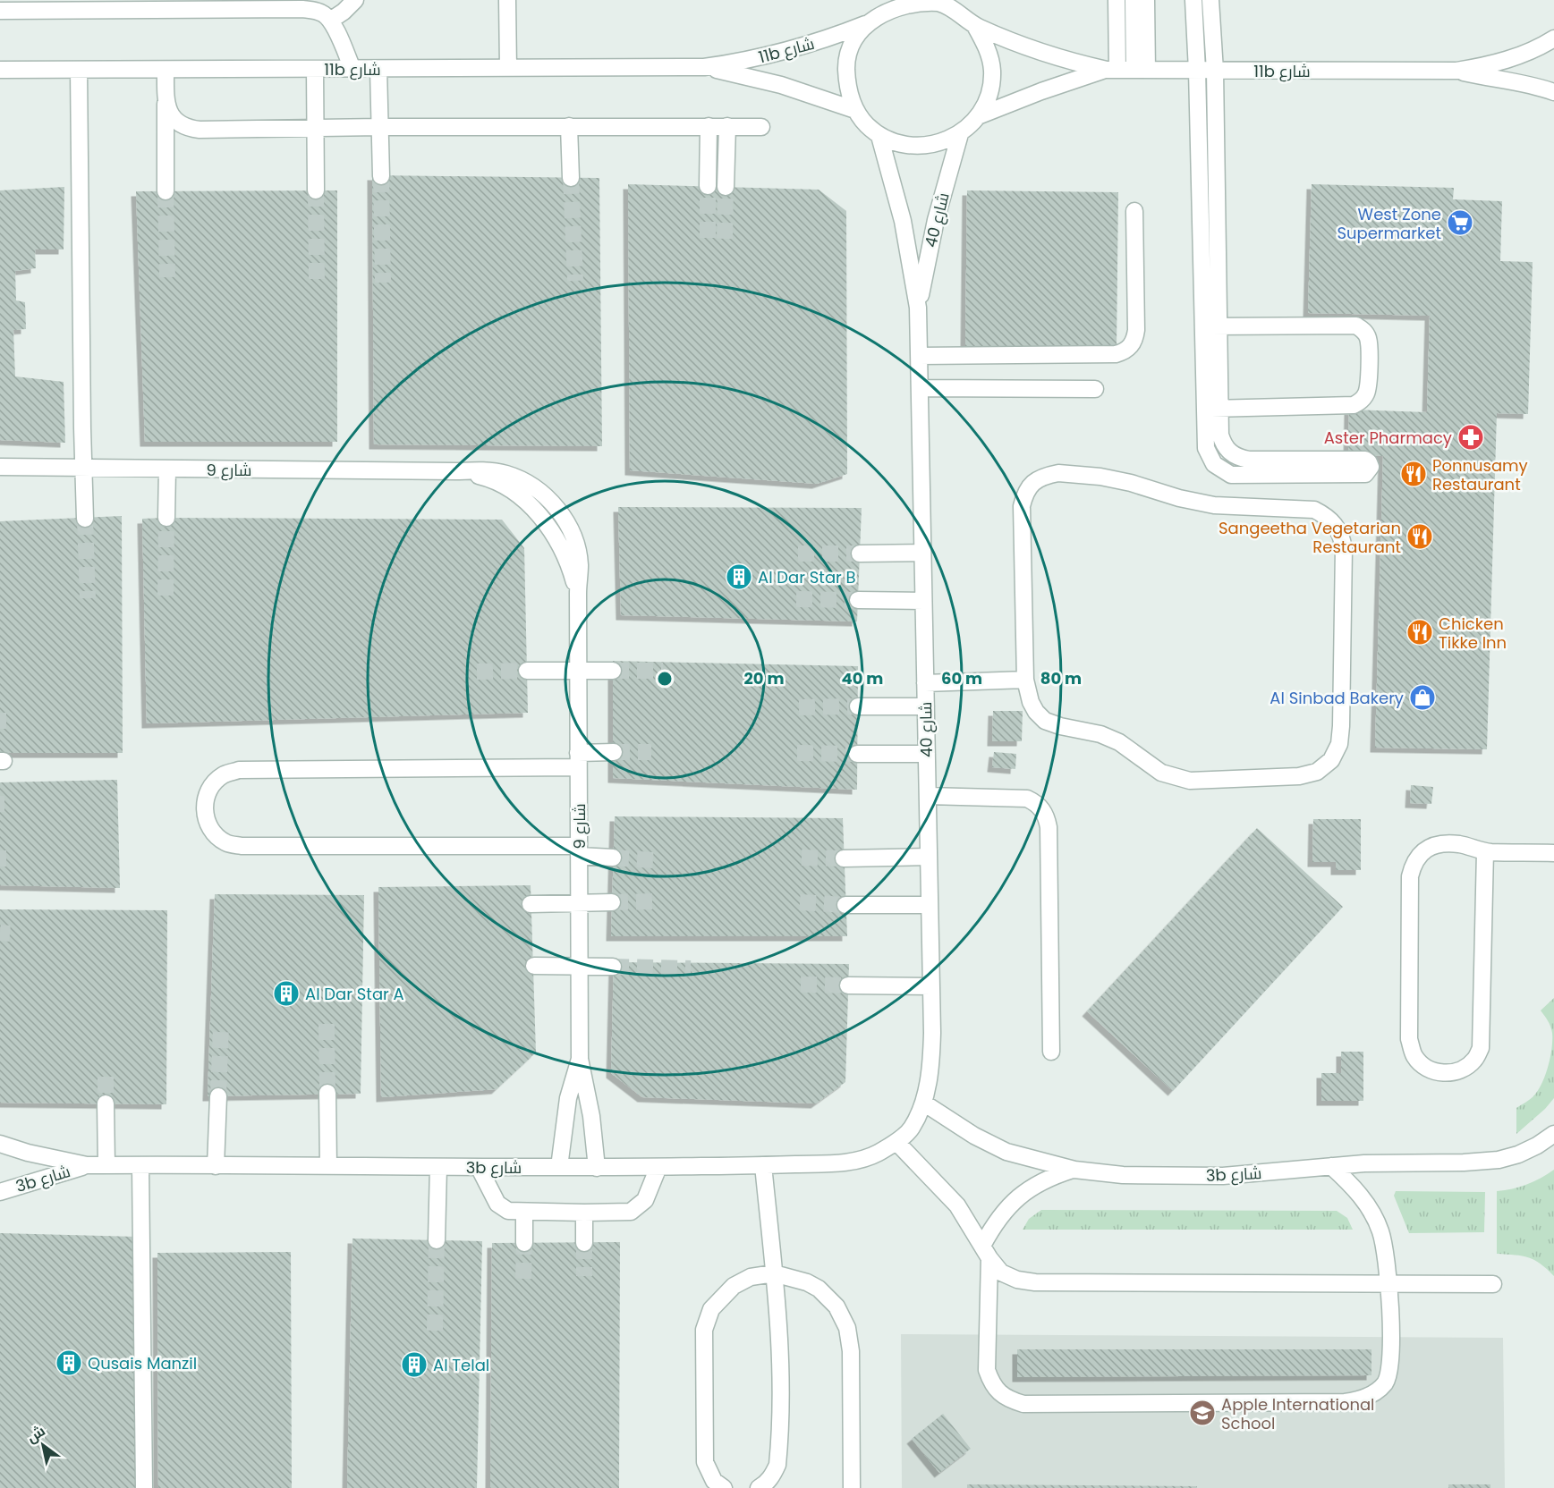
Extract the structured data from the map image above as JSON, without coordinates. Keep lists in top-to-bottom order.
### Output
{
  "streets": {
    "street": [
      "11b شارع",
      "شارع 40",
      "شارع 9",
      "3b شارع"
    ]
  },
  "crossings": [
    ["11b شارع", "شارع 40"],
    ["شارع 40", "3b شارع"],
    ["شارع 9", "3b شارع"]
  ],
  "places": {
    "supermarket": ["West Zone Supermarket"],
    "pharmacy": ["Aster Pharmacy"],
    "restaurant": ["Ponnusamy Restaurant", "Sangeetha Vegetarian Restaurant", "Chicken Tikke Inn"],
    "building": [
      "Al Dar Star B",
      "Al Dar Star A",
      "Qusais Manzil",
      "Al Telal"
    ],
    "shop": ["Al Sinbad Bakery"],
    "school or university": ["Apple International School"]
  },
  "north": "top left",
  "rings": [
    "20 m",
    "40 m",
    "60 m",
    "80 m"
  ]
}
